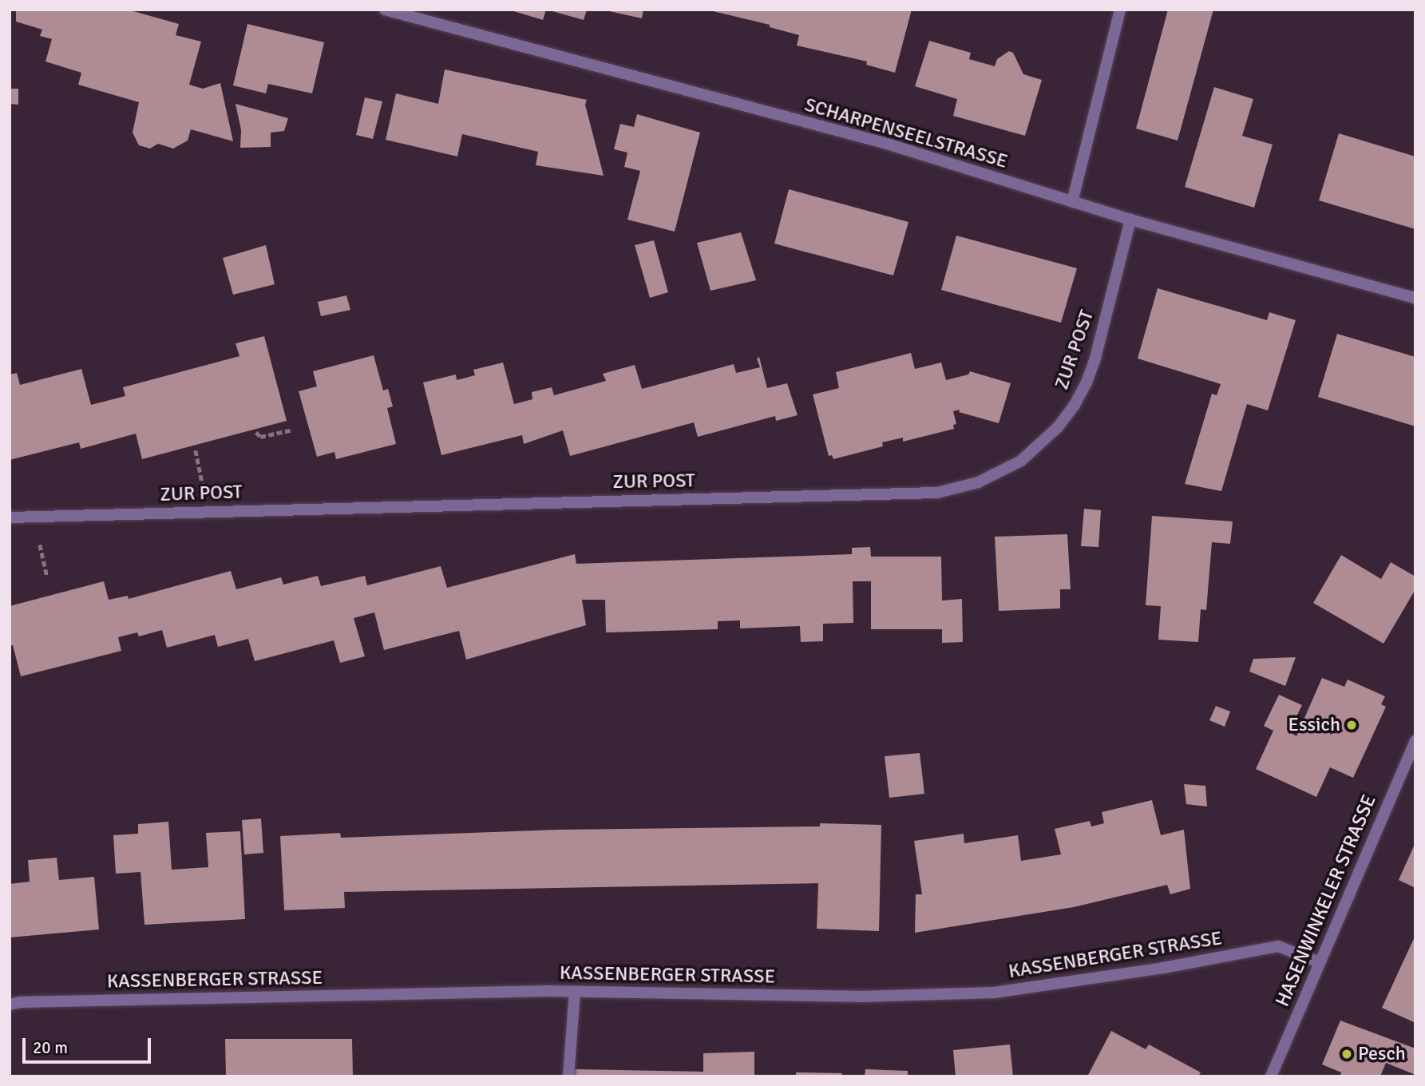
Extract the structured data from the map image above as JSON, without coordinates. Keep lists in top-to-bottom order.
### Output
{
  "streets": {
    "street": [
      "SCHARPENSEELSTRASSE",
      "ZUR POST",
      "HASENWINKELER STRASSE",
      "KASSENBERGER STRASSE"
    ]
  },
  "crossings": [
    ["SCHARPENSEELSTRASSE", "ZUR POST"],
    ["HASENWINKELER STRASSE", "KASSENBERGER STRASSE"]
  ],
  "places": ["Essich", "Pesch"],
  "scale_bar": "20 m"
}
